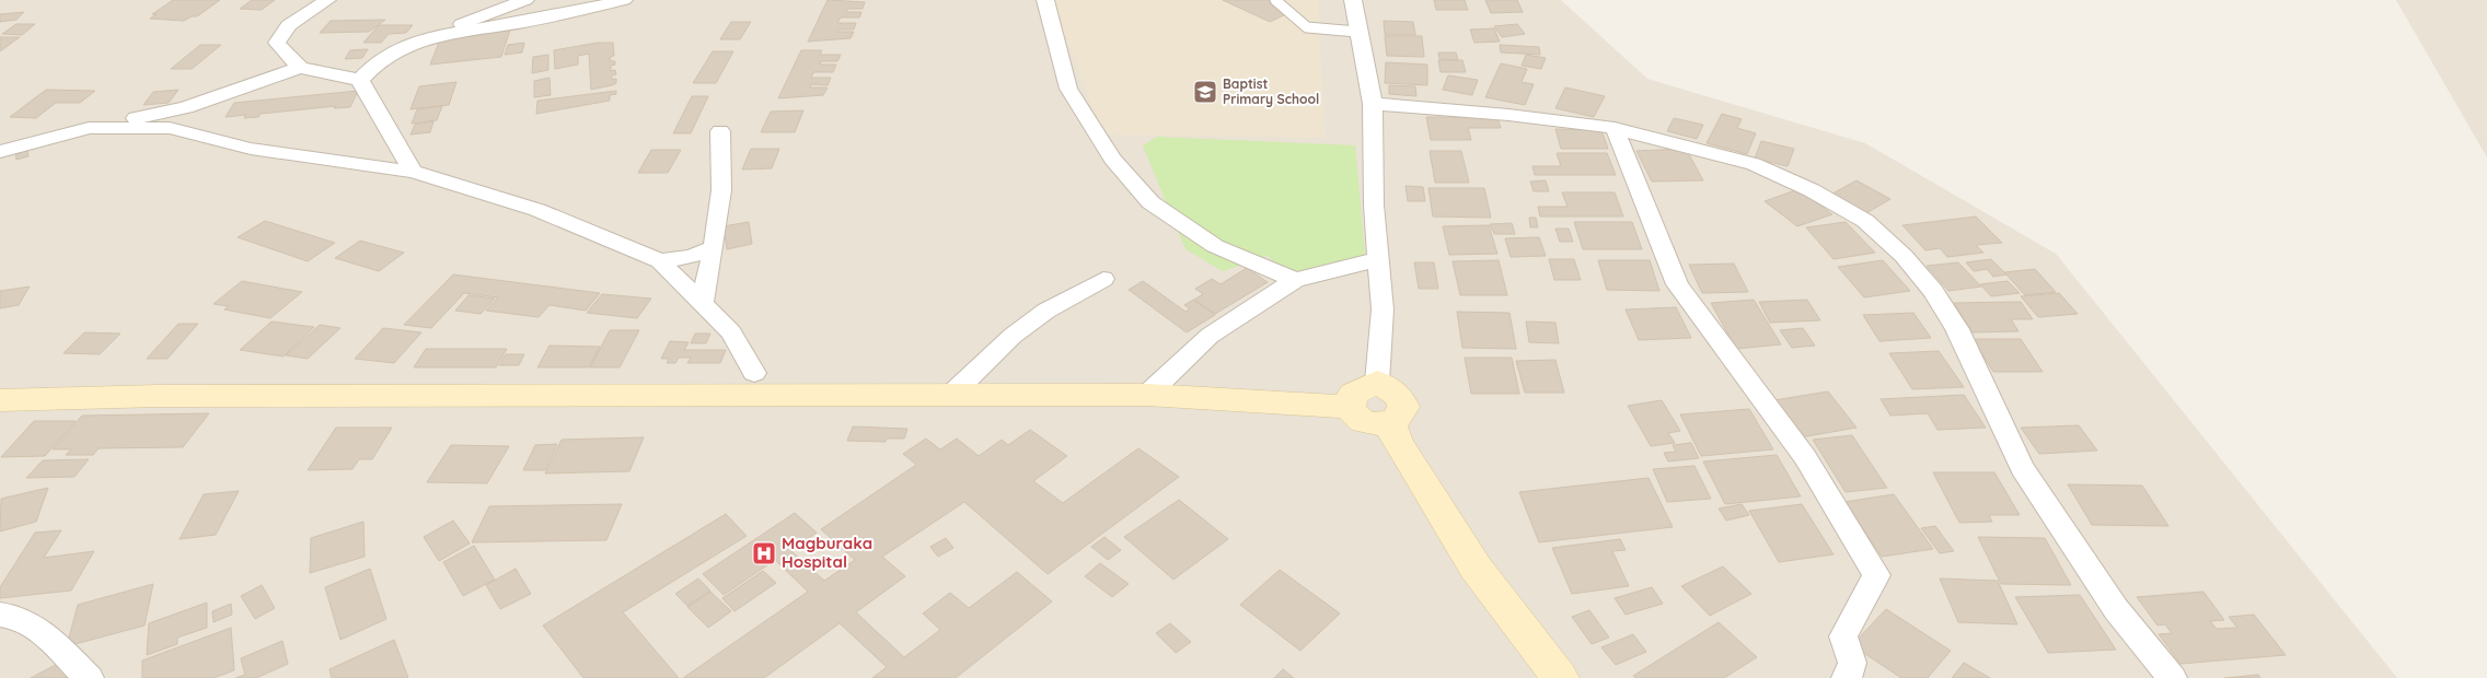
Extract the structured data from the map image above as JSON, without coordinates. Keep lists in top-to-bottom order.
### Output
{
  "places": {
    "school or university": ["Baptist Primary School"],
    "hospital": ["Magburaka Hospital"]
  }
}
